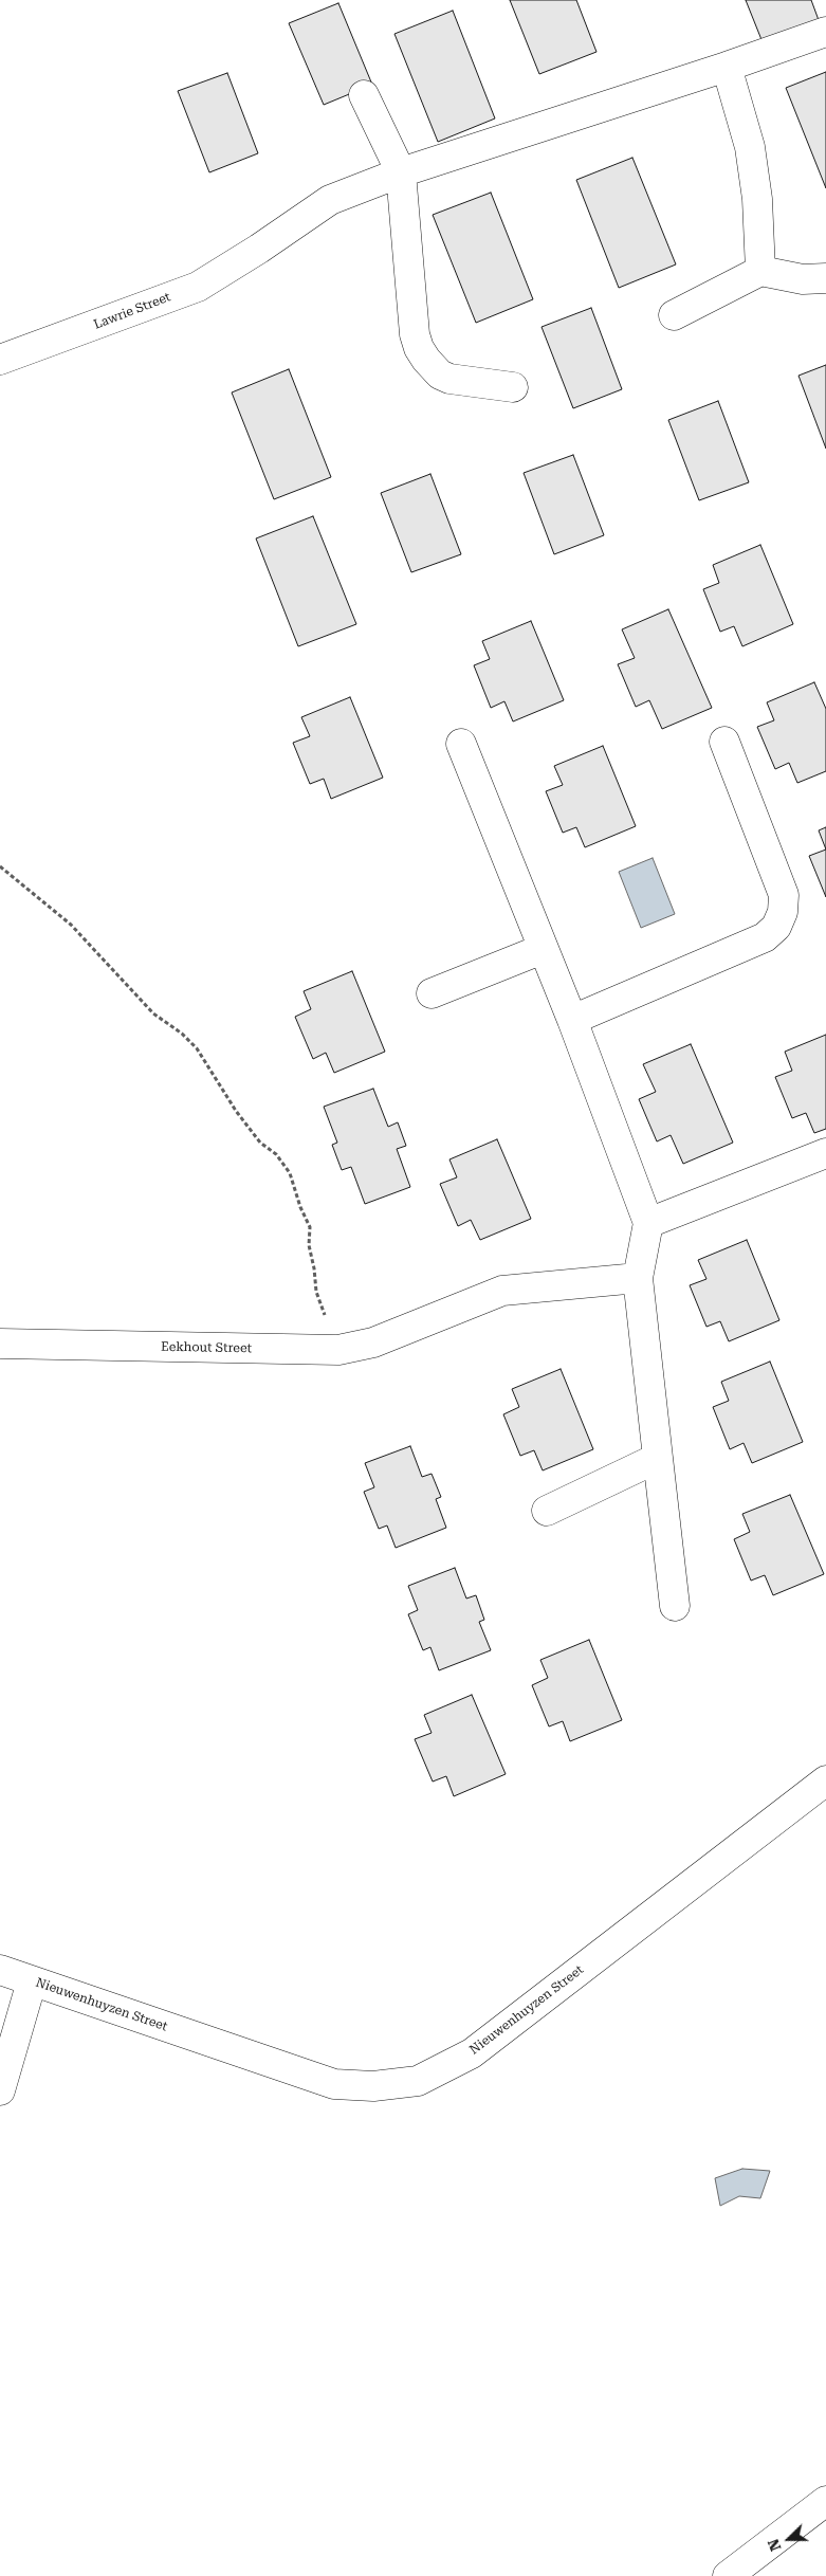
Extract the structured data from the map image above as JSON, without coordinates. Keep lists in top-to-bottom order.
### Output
{
  "streets": {
    "street": ["Lawrie Street", "Eekhout Street", "Nieuwenhuyzen Street"]
  },
  "north": "left"
}
